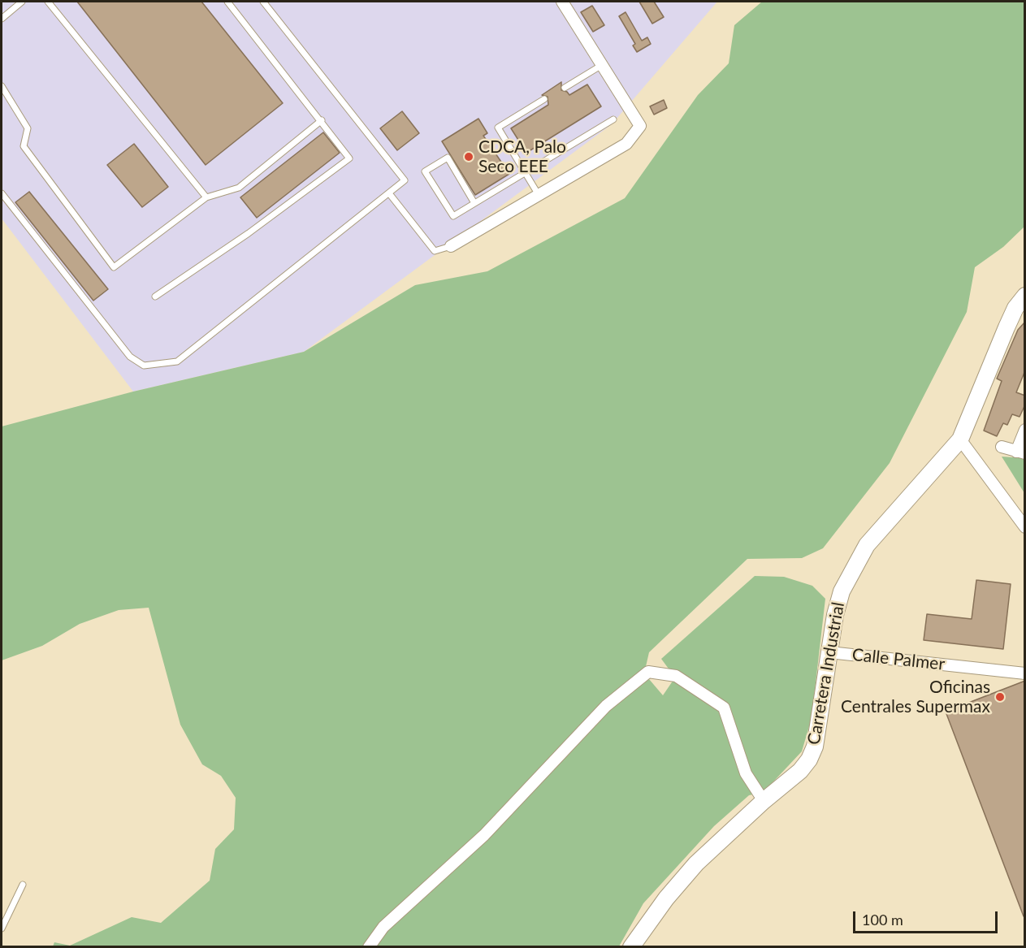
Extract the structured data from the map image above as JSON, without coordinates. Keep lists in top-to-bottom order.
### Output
{
  "streets": {
    "street": ["Calle Palmer", "Carretera Industrial"]
  },
  "crossings": [
    ["Calle Palmer", "Carretera Industrial"]
  ],
  "places": ["CDCA, Palo Seco EEE", "Oficinas Centrales Supermax"],
  "scale_bar": "100 m"
}
